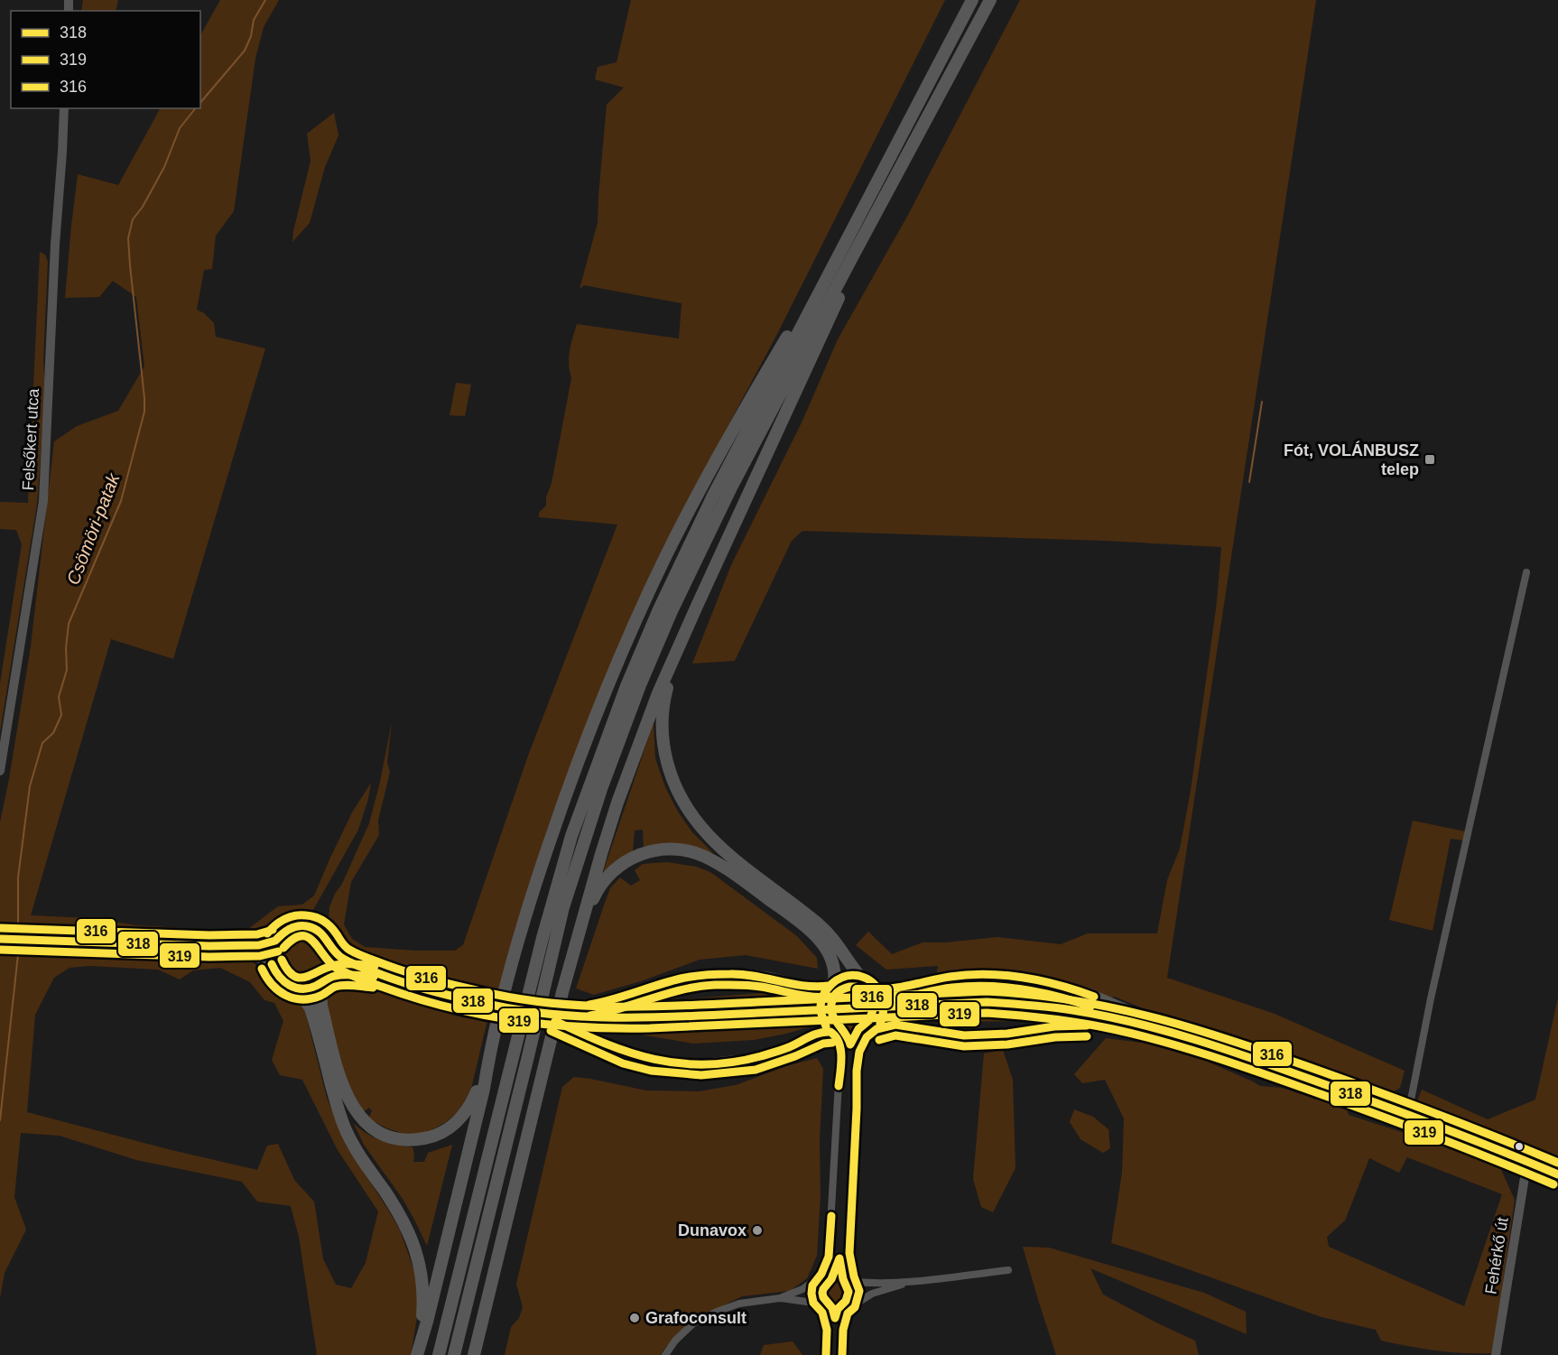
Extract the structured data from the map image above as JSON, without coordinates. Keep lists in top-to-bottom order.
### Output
{
  "streets": {
    "street": ["Felsőkert utca", "Fehérkő út"]
  },
  "water": ["Csömöri-patak"],
  "places": {
    "transit": ["Fót, VOLÁNBUSZ telep"],
    "other": ["Dunavox", "Grafoconsult"]
  },
  "lines": ["transit line 316", "transit line 318", "transit line 319"],
  "legend": ["318", "319", "316"]
}
